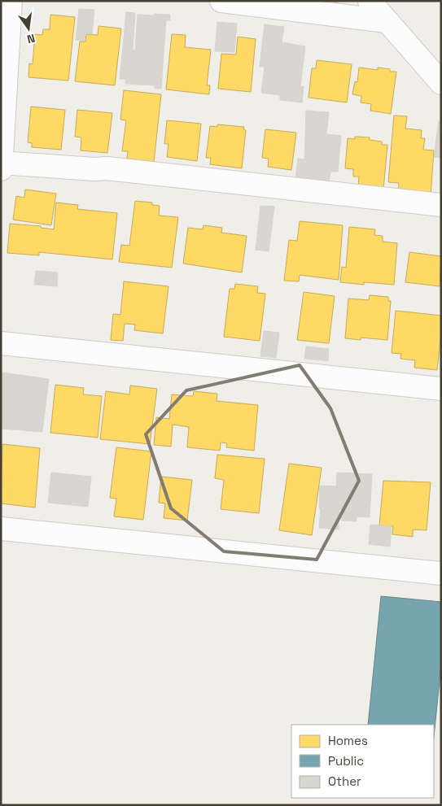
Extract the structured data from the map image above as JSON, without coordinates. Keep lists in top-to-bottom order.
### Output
{
  "legend": ["Homes", "Public", "Other"],
  "north": "bottom"
}
